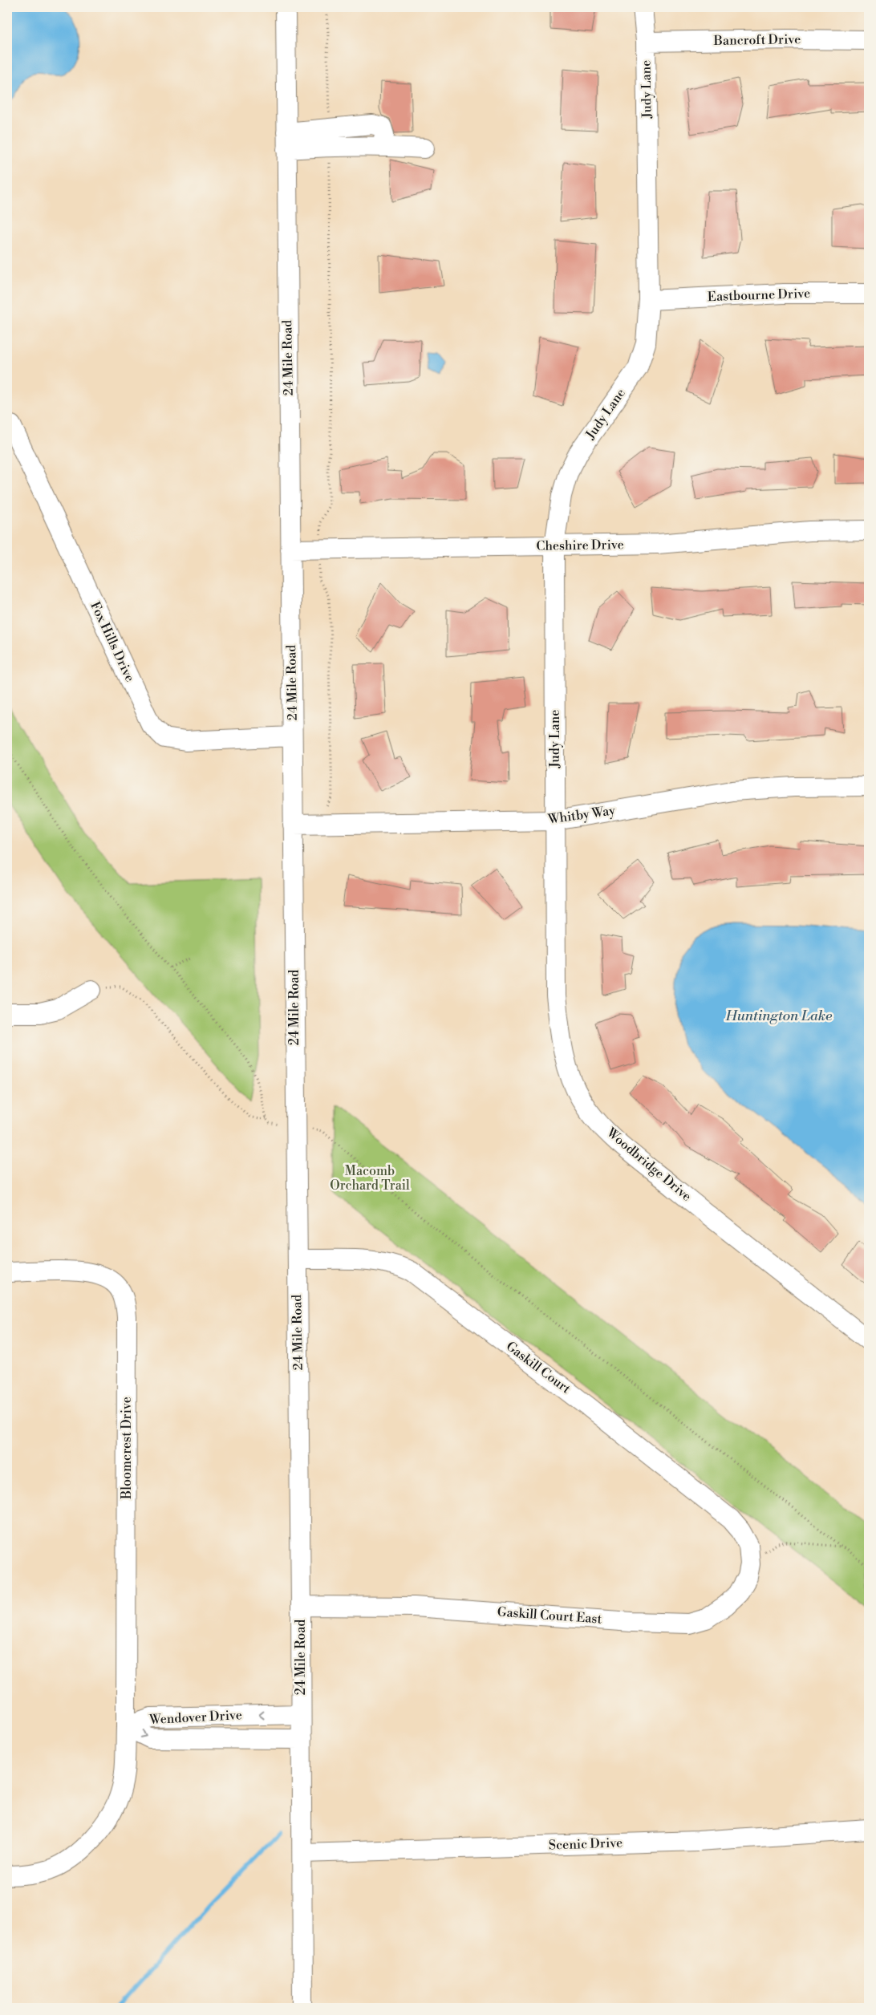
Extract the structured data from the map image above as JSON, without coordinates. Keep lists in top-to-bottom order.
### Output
{
  "streets": {
    "street": [
      "Bancroft Drive",
      "Judy Lane",
      "Eastbourne Drive",
      "24 Mile Road",
      "Cheshire Drive",
      "Fox Hills Drive",
      "Whitby Way",
      "Woodbridge Drive",
      "Gaskill Court",
      "Bloomcrest Drive",
      "Gaskill Court East",
      "Wendover Drive",
      "Scenic Drive"
    ]
  },
  "crossings": [
    ["Bancroft Drive", "Judy Lane"],
    ["Judy Lane", "Eastbourne Drive"],
    ["Judy Lane", "Cheshire Drive"],
    ["Judy Lane", "Whitby Way"],
    ["Judy Lane", "Woodbridge Drive"],
    ["24 Mile Road", "Cheshire Drive"],
    ["24 Mile Road", "Fox Hills Drive"],
    ["24 Mile Road", "Whitby Way"],
    ["24 Mile Road", "Gaskill Court"],
    ["24 Mile Road", "Gaskill Court East"],
    ["24 Mile Road", "Wendover Drive"],
    ["24 Mile Road", "Scenic Drive"],
    ["Whitby Way", "Woodbridge Drive"],
    ["Gaskill Court", "Gaskill Court East"],
    ["Bloomcrest Drive", "Wendover Drive"]
  ],
  "water": ["Huntington Lake"],
  "parks": ["Macomb Orchard Trail"]
}
